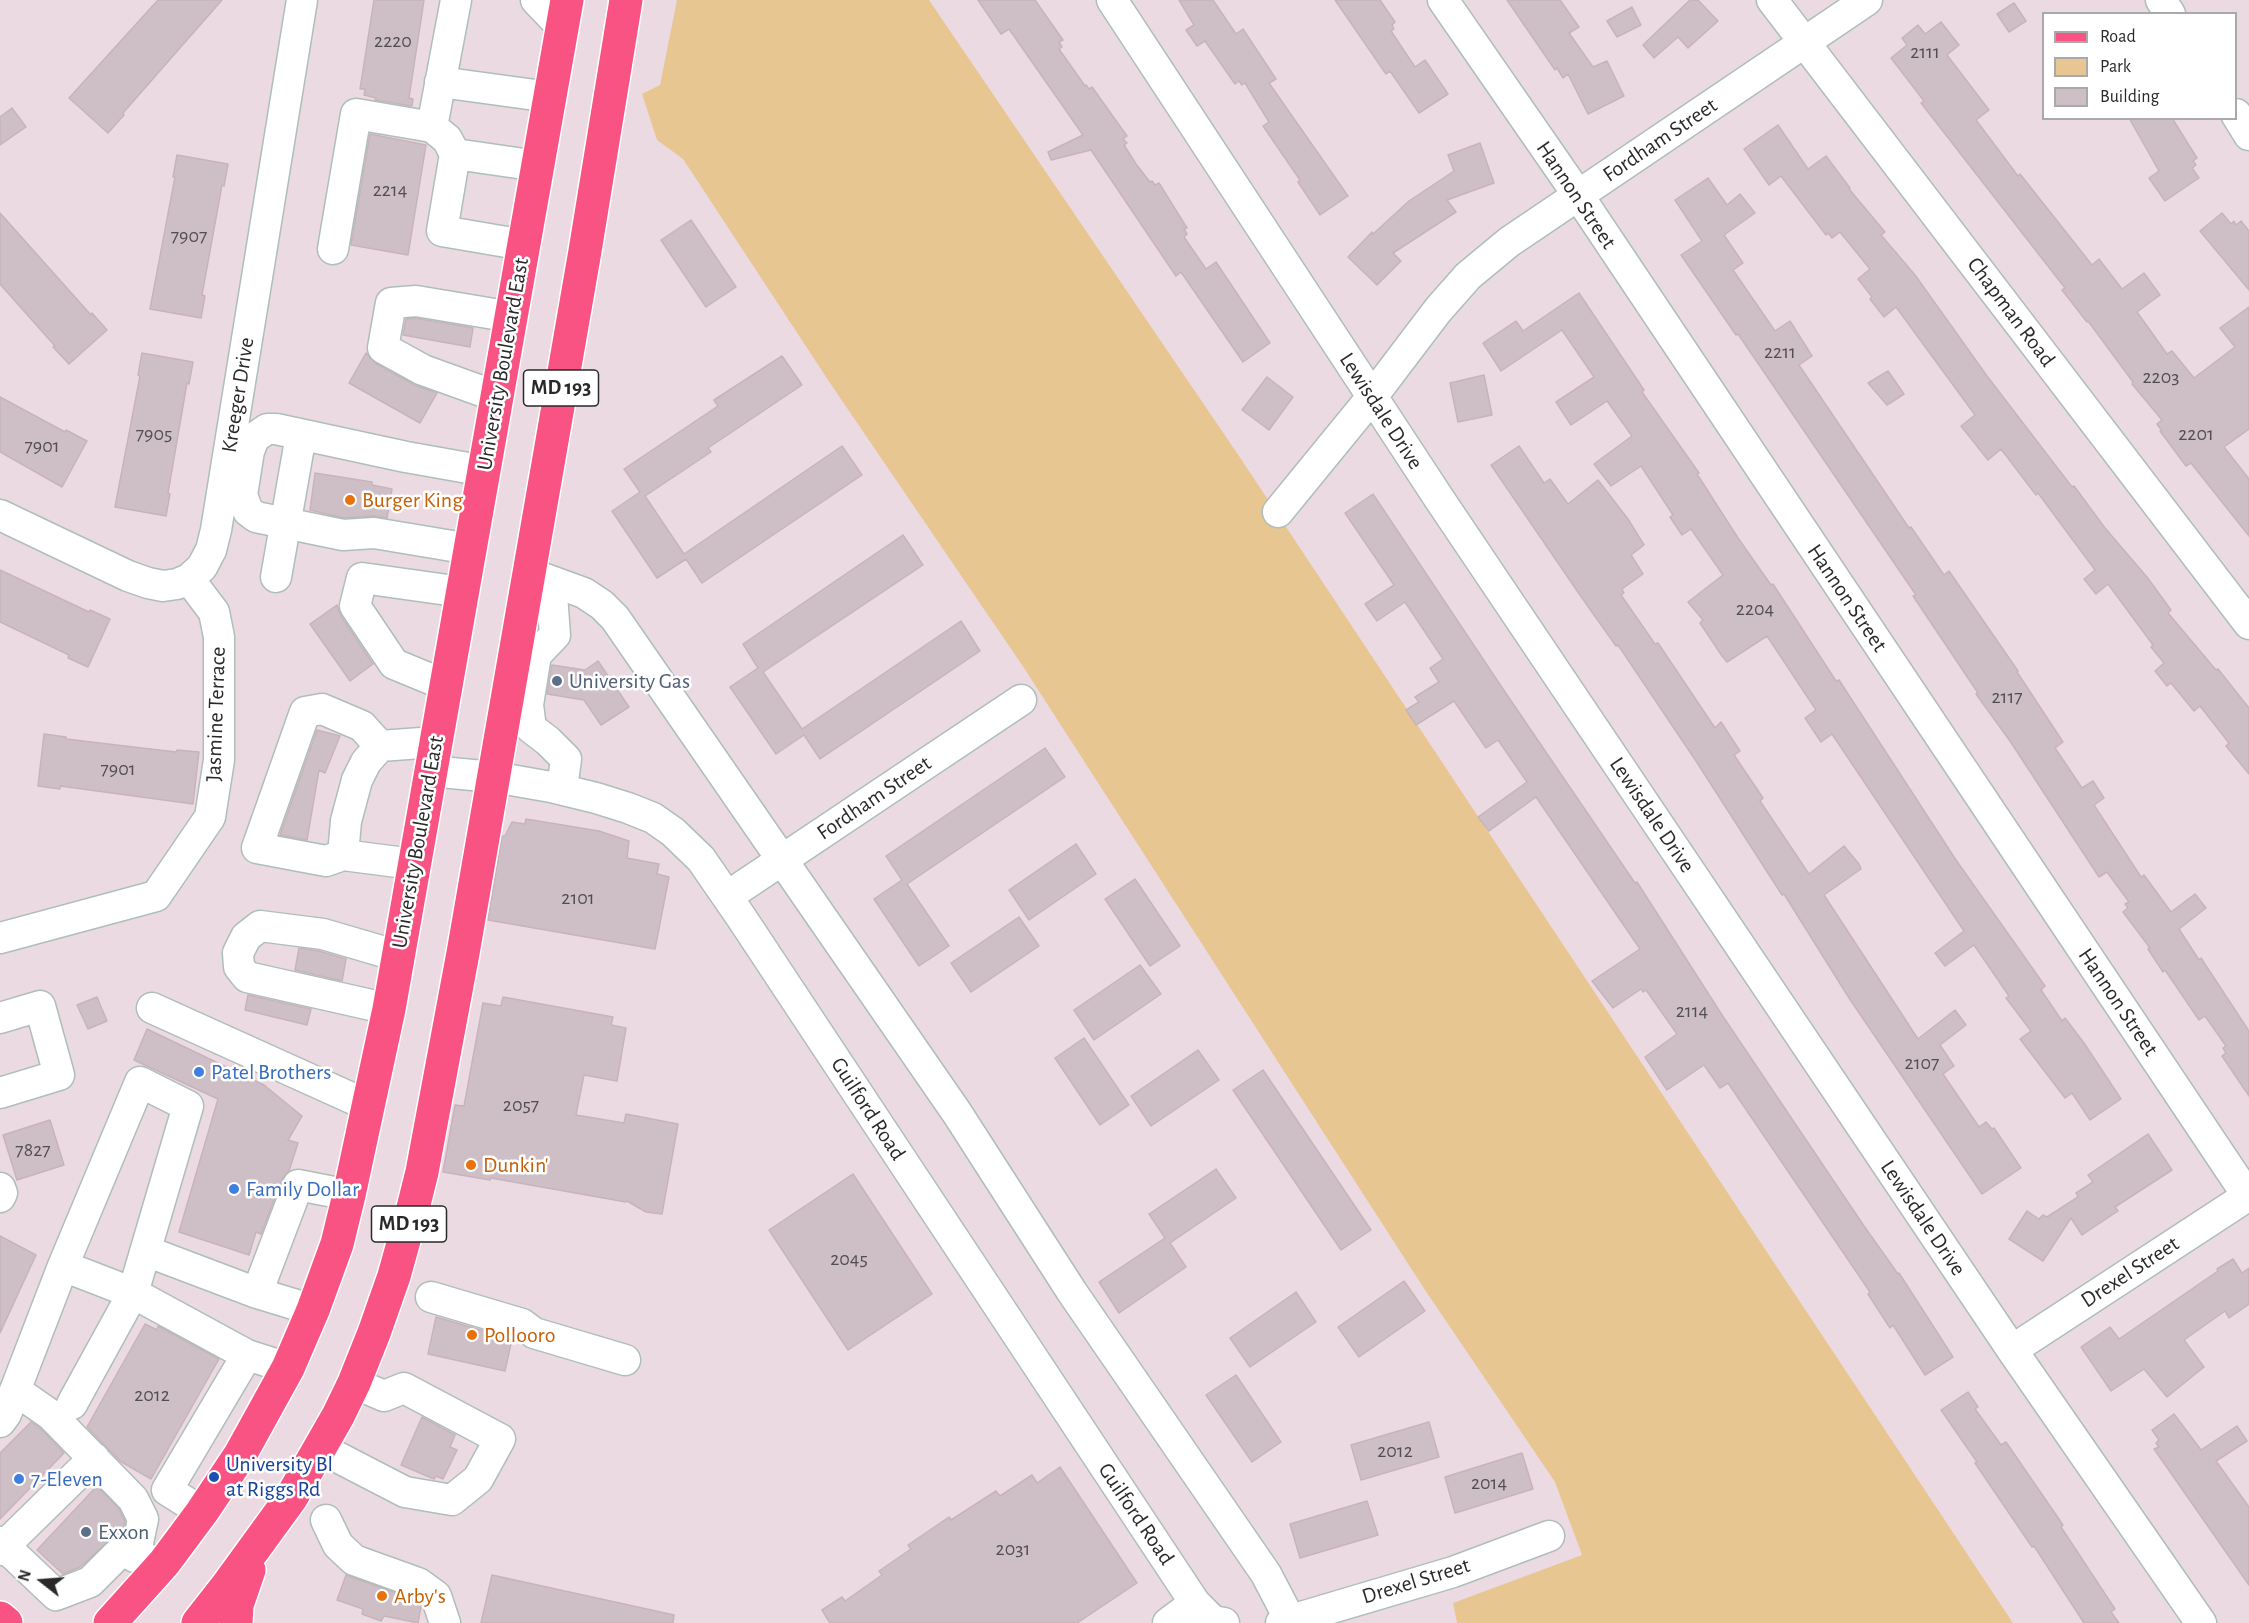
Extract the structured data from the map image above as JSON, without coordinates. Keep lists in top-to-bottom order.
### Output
{
  "streets": {
    "main road": ["University Boulevard East", "MD 193"],
    "street": [
      "Fordham Street",
      "Hannon Street",
      "Chapman Road",
      "Kreeger Drive",
      "Lewisdale Drive",
      "Jasmine Terrace",
      "Guilford Road",
      "Drexel Street"
    ]
  },
  "crossings": [
    ["Fordham Street", "Hannon Street"],
    ["Fordham Street", "Chapman Road"],
    ["Fordham Street", "Lewisdale Drive"],
    ["Fordham Street", "Guilford Road"],
    ["Hannon Street", "Drexel Street"],
    ["University Boulevard East", "Guilford Road"],
    ["MD 193", "Guilford Road"],
    ["Kreeger Drive", "Jasmine Terrace"],
    ["Lewisdale Drive", "Drexel Street"]
  ],
  "places": [
    "Burger King",
    "University Gas",
    "Patel Brothers",
    "Dunkin'",
    "Family Dollar",
    "Pollooro",
    "University Bl at Riggs Rd",
    "7-Eleven",
    "Exxon",
    "Arby's"
  ],
  "house_numbers": [
    "2220",
    "2111",
    "2214",
    "7907",
    "2211",
    "2203",
    "7905",
    "2201",
    "7901",
    "2204",
    "2117",
    "7901",
    "2101",
    "2114",
    "2107",
    "2057",
    "7827",
    "2045",
    "2012",
    "2012",
    "2014",
    "2031"
  ],
  "legend": ["Road", "Park", "Building"],
  "north": "left"
}
